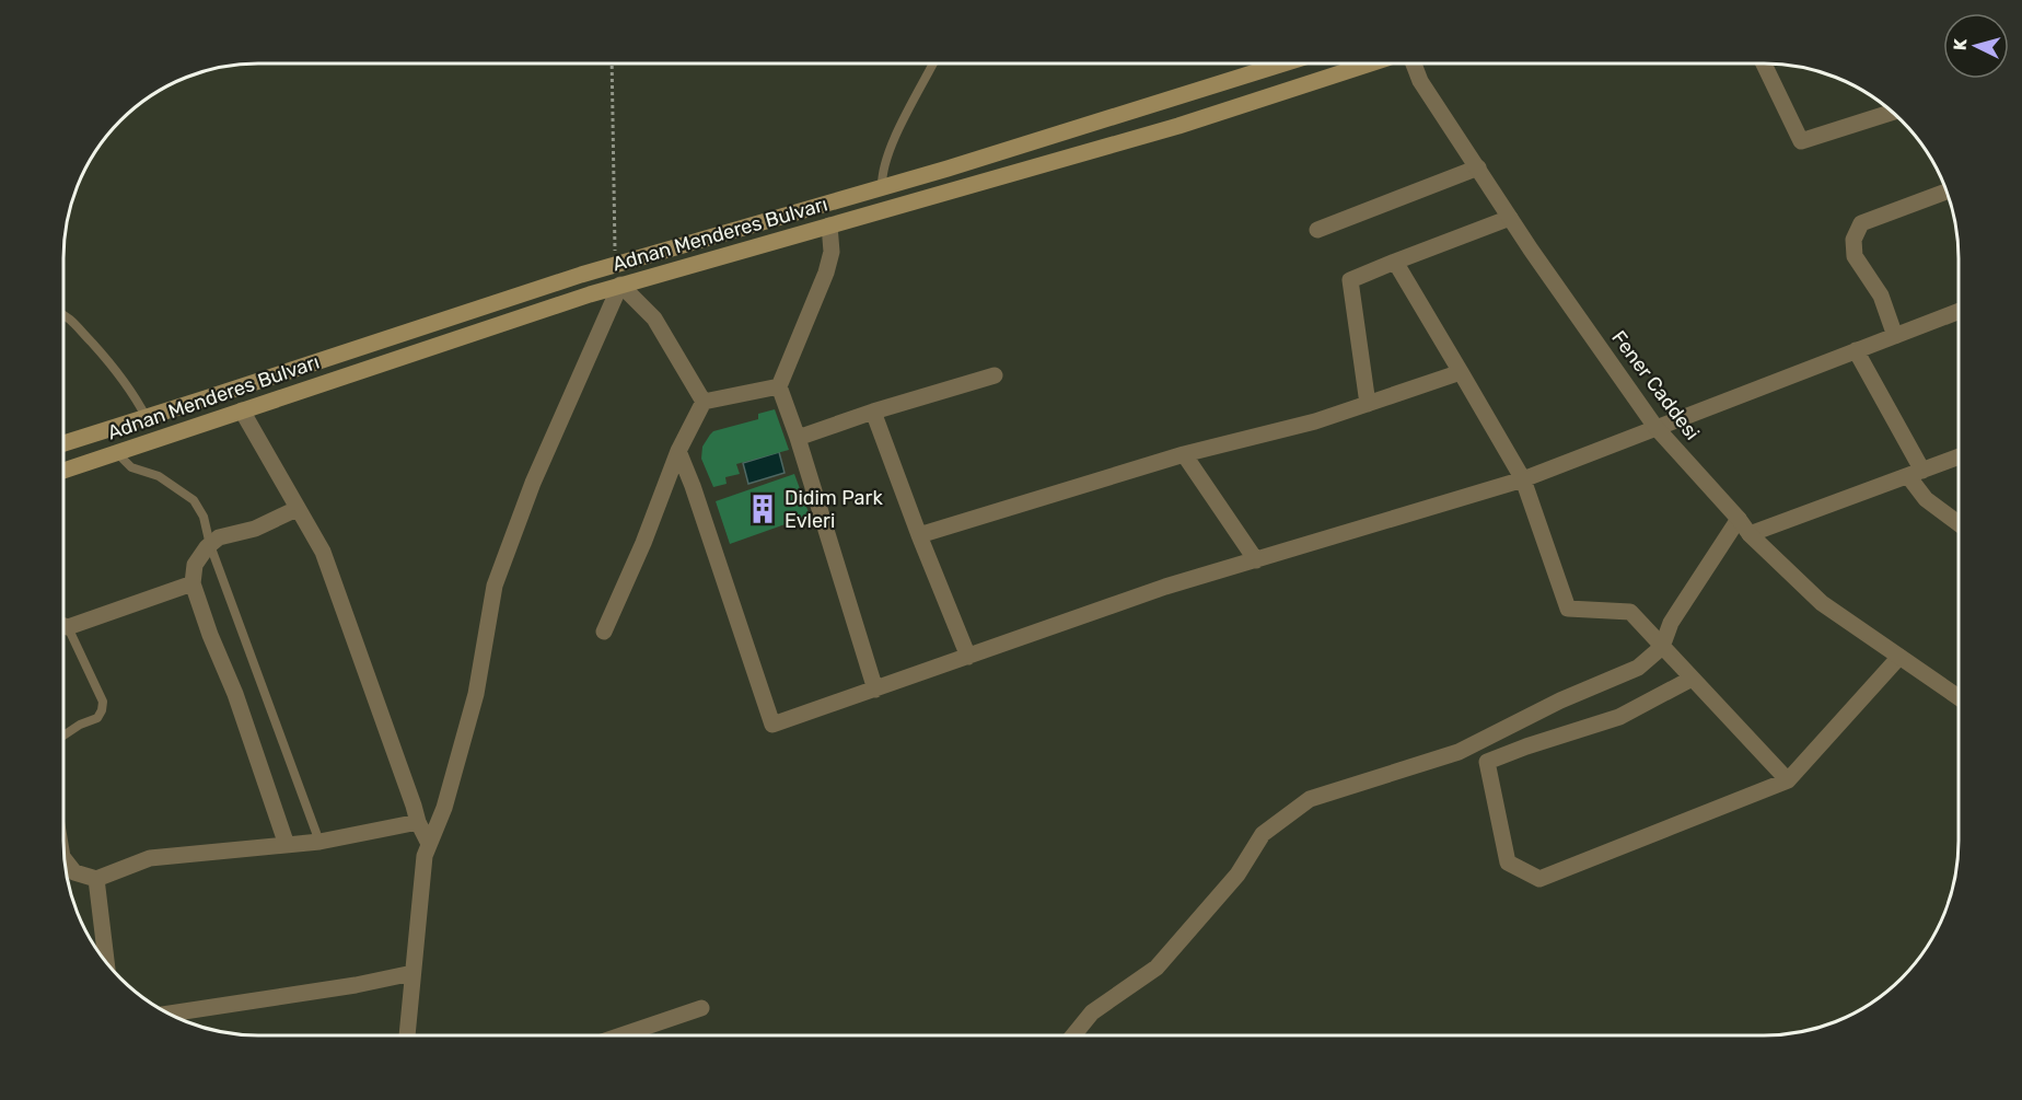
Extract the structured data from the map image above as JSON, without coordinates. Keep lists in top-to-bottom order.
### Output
{
  "streets": {
    "main road": ["Adnan Menderes Bulvarı"],
    "street": ["Fener Caddesi"]
  },
  "places": {
    "building": ["Didim Park Evleri"]
  },
  "north": "left"
}
